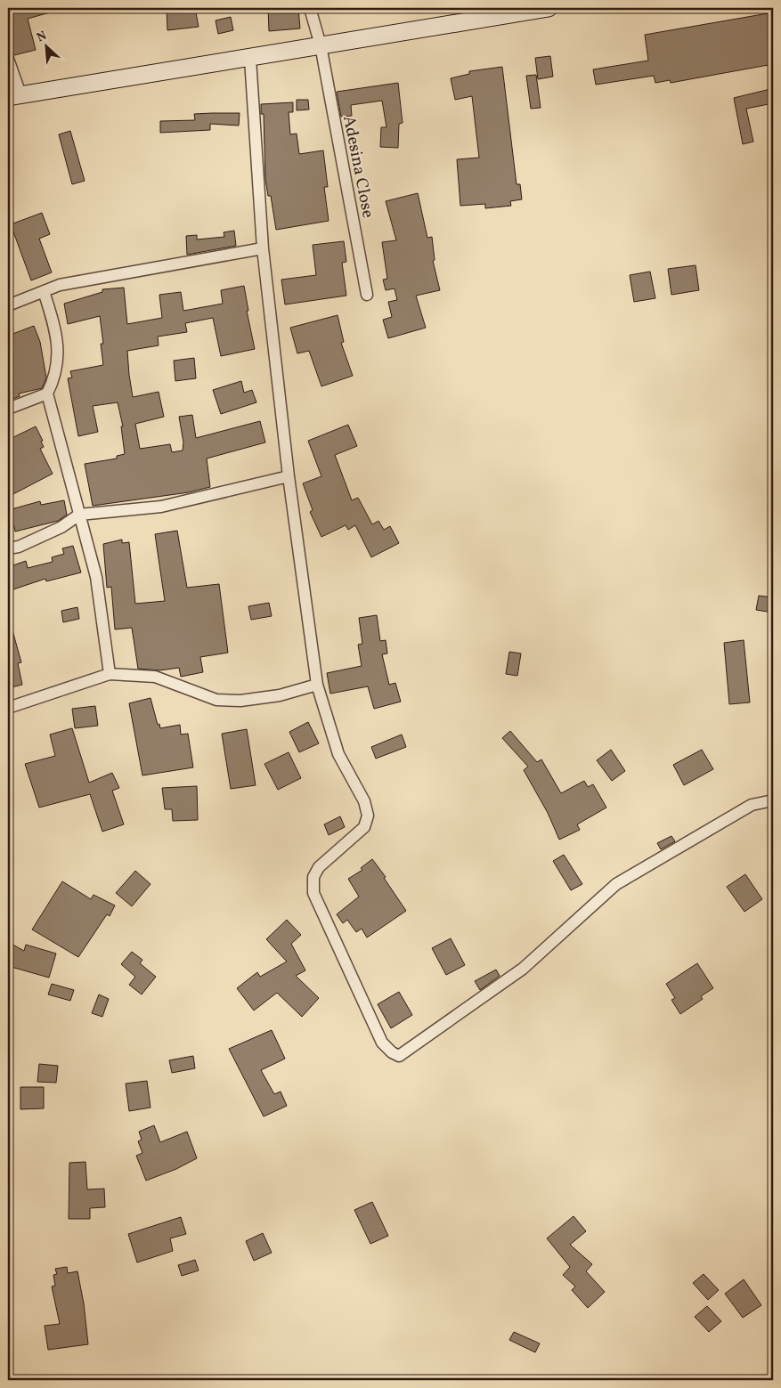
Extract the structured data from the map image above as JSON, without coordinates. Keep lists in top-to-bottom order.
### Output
{
  "streets": {
    "street": ["Adesina Close"]
  },
  "north": "top left"
}
